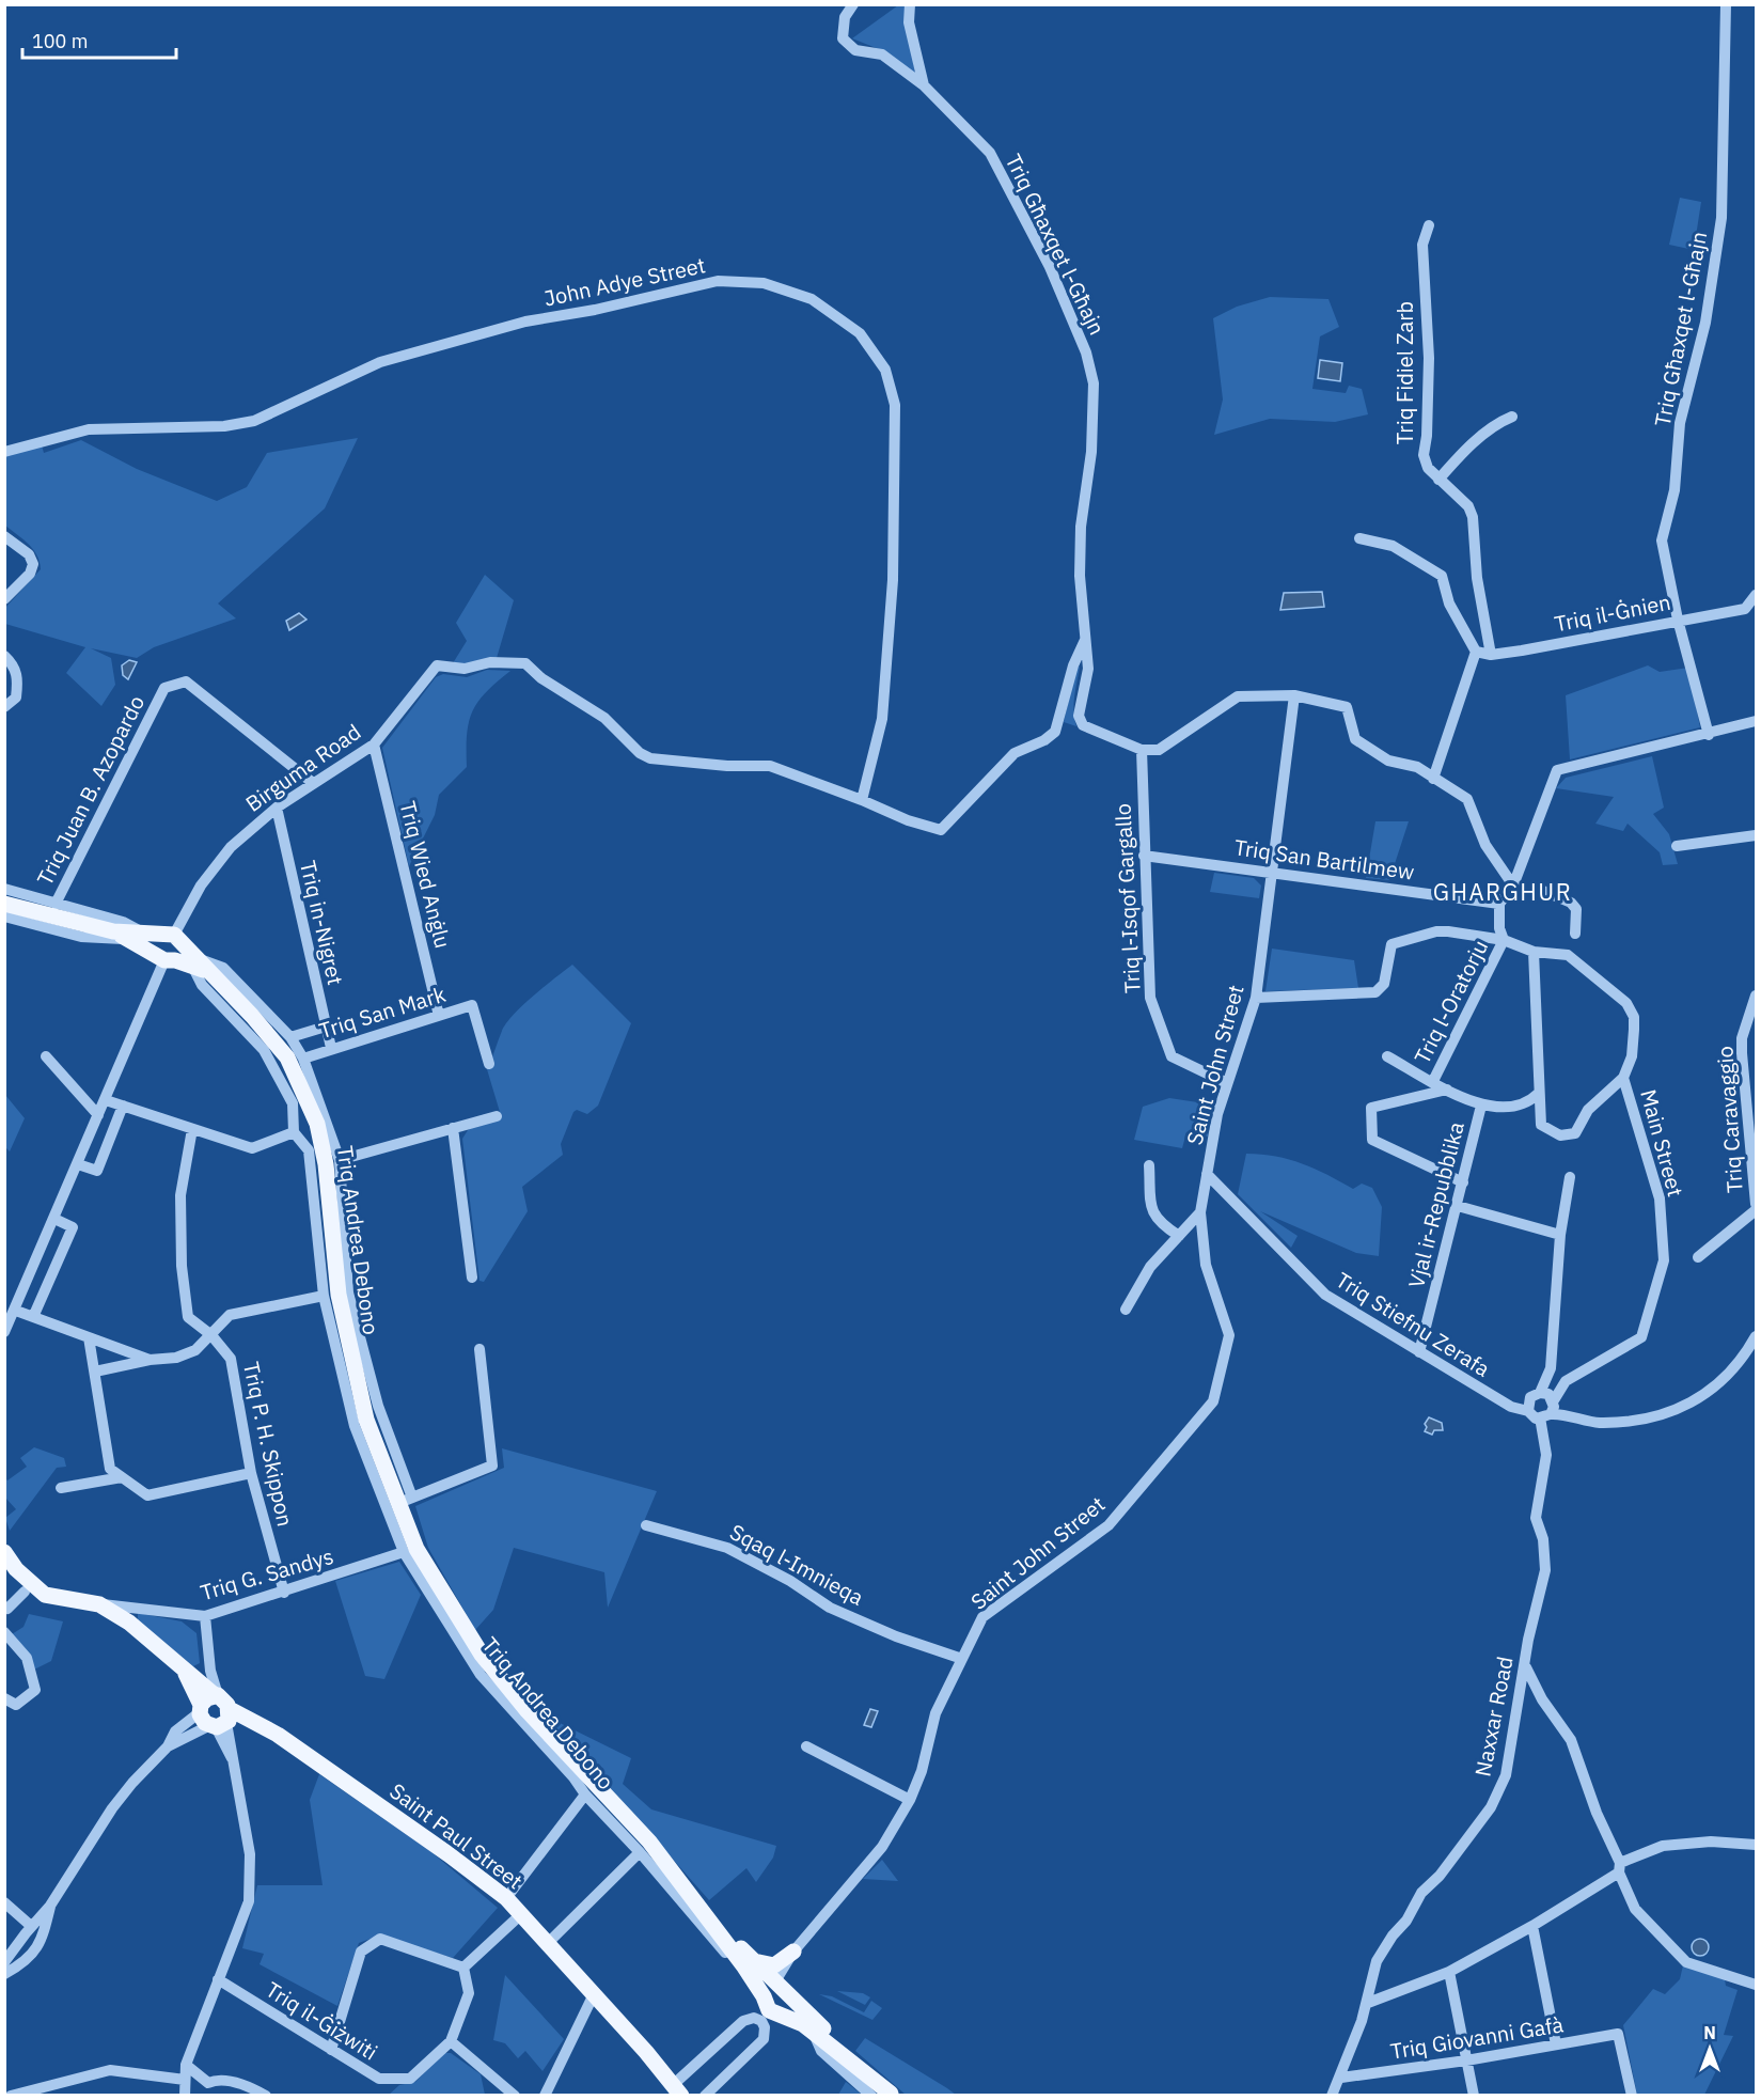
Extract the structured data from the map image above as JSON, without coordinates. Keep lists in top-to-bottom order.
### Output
{
  "streets": {
    "main road": ["Triq Andrea Debono", "Saint Paul Street"],
    "street": [
      "Triq Għaxqet l-Għajn",
      "John Adye Street",
      "Triq Fidiel Zarb",
      "Triq il-Ġnien",
      "Birguma Road",
      "Triq Juan B. Azopardo",
      "Triq San Bartilmew",
      "Triq Wied Anġlu",
      "Triq l-Isqof Gargallo",
      "Triq in-Nigret",
      "Triq l-Oratorju",
      "Triq San Mark",
      "Saint John Street",
      "Triq Caravaggio",
      "Main Street",
      "Vjal ir-Repubblika",
      "Triq Stiefnu Zerafa",
      "Triq P. H. Skippon",
      "Sqaq l-Imnieqa",
      "Triq G. Sandys",
      "Naxxar Road",
      "Triq il-Ġiżwiti",
      "Triq Giovanni Gafà"
    ]
  },
  "crossings": [
    ["Triq Għaxqet l-Għajn", "Triq il-Ġnien"],
    ["Triq Għaxqet l-Għajn", "Triq l-Isqof Gargallo"],
    ["John Adye Street", "Birguma Road"],
    ["Triq Fidiel Zarb", "Triq il-Ġnien"],
    ["Birguma Road", "Triq Juan B. Azopardo"],
    ["Birguma Road", "Triq Wied Anġlu"],
    ["Birguma Road", "Triq in-Nigret"],
    ["Birguma Road", "Triq Andrea Debono"],
    ["Triq San Bartilmew", "Triq l-Isqof Gargallo"],
    ["Triq San Bartilmew", "Saint John Street"],
    ["Triq Wied Anġlu", "Triq San Mark"],
    ["Triq l-Isqof Gargallo", "Saint John Street"],
    ["Triq in-Nigret", "Triq San Mark"],
    ["Triq San Mark", "Triq Andrea Debono"],
    ["Saint John Street", "Triq Stiefnu Zerafa"],
    ["Saint John Street", "Sqaq l-Imnieqa"],
    ["Main Street", "Triq Stiefnu Zerafa"],
    ["Main Street", "Naxxar Road"],
    ["Vjal ir-Repubblika", "Triq Stiefnu Zerafa"],
    ["Triq Andrea Debono", "Triq G. Sandys"],
    ["Triq Stiefnu Zerafa", "Naxxar Road"],
    ["Triq P. H. Skippon", "Triq G. Sandys"],
    ["Triq G. Sandys", "Saint Paul Street"],
    ["Naxxar Road", "Triq Giovanni Gafà"]
  ],
  "districts": ["GHARGHUR"],
  "scale_bar": "100 m",
  "north": "top"
}
